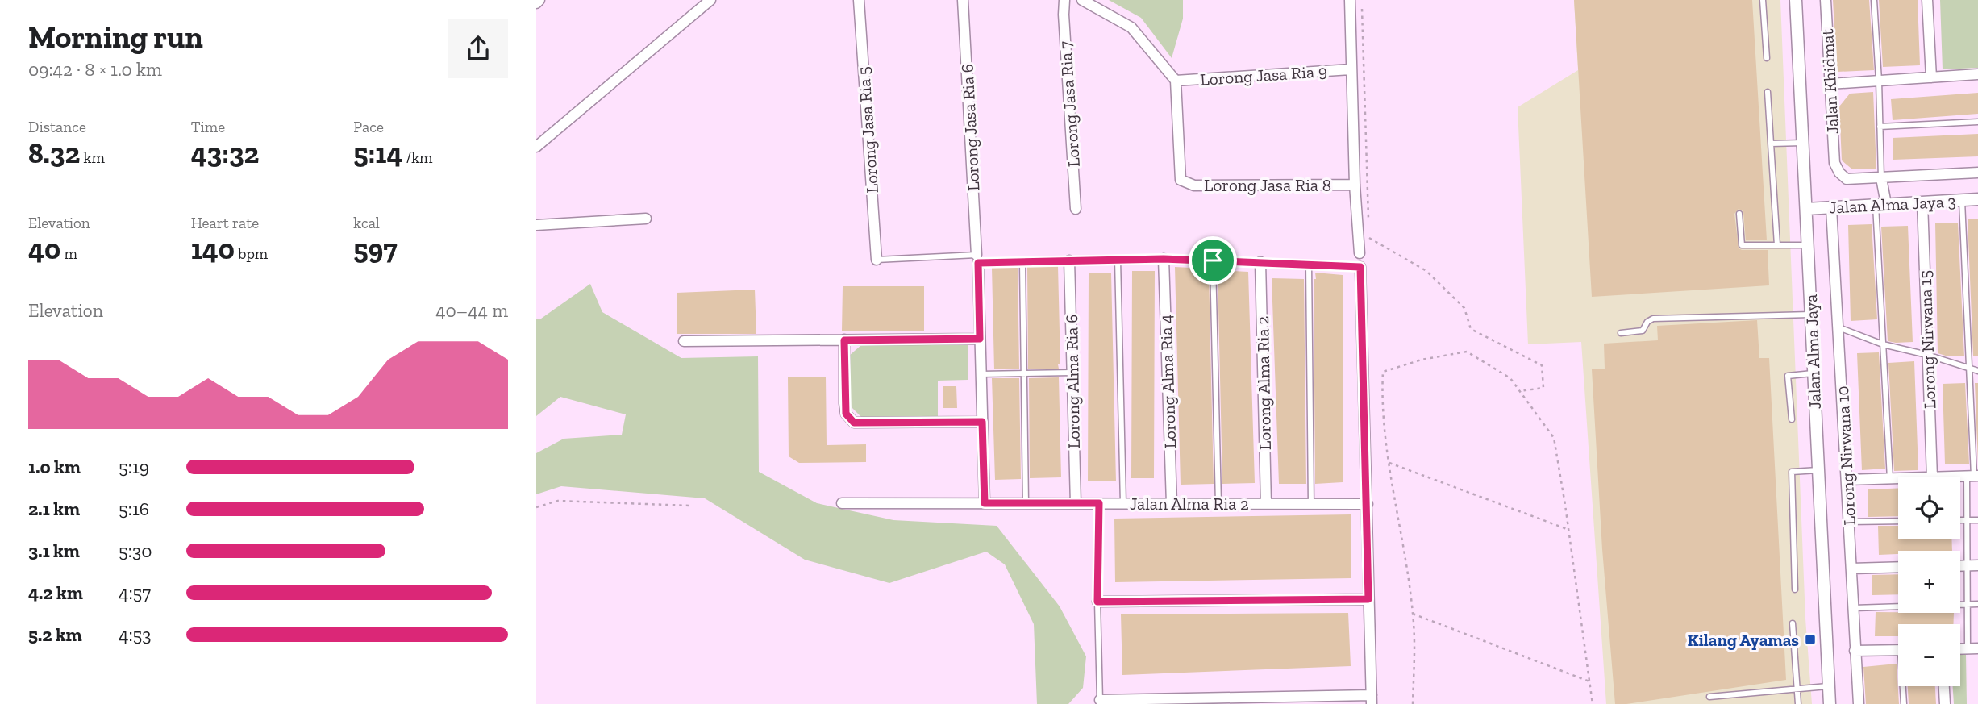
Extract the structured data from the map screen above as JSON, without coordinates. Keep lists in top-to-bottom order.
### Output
{
  "streets": {
    "street": [
      "Lorong Jasa Ria 9",
      "Jalan Khidmat",
      "Lorong Jasa Ria 7",
      "Lorong Jasa Ria 6",
      "Lorong Jasa Ria 5",
      "Lorong Jasa Ria 8",
      "Jalan Alma Jaya 3",
      "Lorong Nirwana 15",
      "Jalan Alma Jaya",
      "Lorong Alma Ria 6",
      "Lorong Alma Ria 4",
      "Lorong Alma Ria 2",
      "Lorong Nirwana 10",
      "Jalan Alma Ria 2"
    ]
  },
  "crossings": [
    ["Lorong Jasa Ria 9", "Lorong Jasa Ria 8"],
    ["Jalan Khidmat", "Jalan Alma Jaya 3"],
    ["Lorong Jasa Ria 6", "Jalan Alma Ria 2"],
    ["Jalan Alma Jaya 3", "Lorong Nirwana 15"],
    ["Jalan Alma Jaya 3", "Jalan Alma Jaya"],
    ["Jalan Alma Jaya 3", "Lorong Nirwana 10"],
    ["Lorong Alma Ria 6", "Jalan Alma Ria 2"],
    ["Lorong Alma Ria 4", "Jalan Alma Ria 2"],
    ["Lorong Alma Ria 2", "Jalan Alma Ria 2"]
  ],
  "places": {
    "transit": ["Kilang Ayamas"]
  },
  "page": {
    "heading": ["Morning run", "09:42 · 8 × 1.0 km"],
    "stats": [
      ["Distance", "8.32 km"],
      ["Time", "43:32"],
      ["Pace", "5:14 /km"],
      ["Elevation", "40 m"],
      ["Heart rate", "140 bpm"],
      ["kcal", "597"]
    ],
    "chart": ["Elevation", "40–44 m"],
    "list": [
      {
        "name": "1.0 km",
        "note": "5:19"
      },
      {
        "name": "2.1 km",
        "note": "5:16"
      },
      {
        "name": "3.1 km",
        "note": "5:30"
      },
      {
        "name": "4.2 km",
        "note": "4:57"
      },
      {
        "name": "5.2 km",
        "note": "4:53"
      }
    ],
    "map_buttons": ["+", "−"]
  }
}
